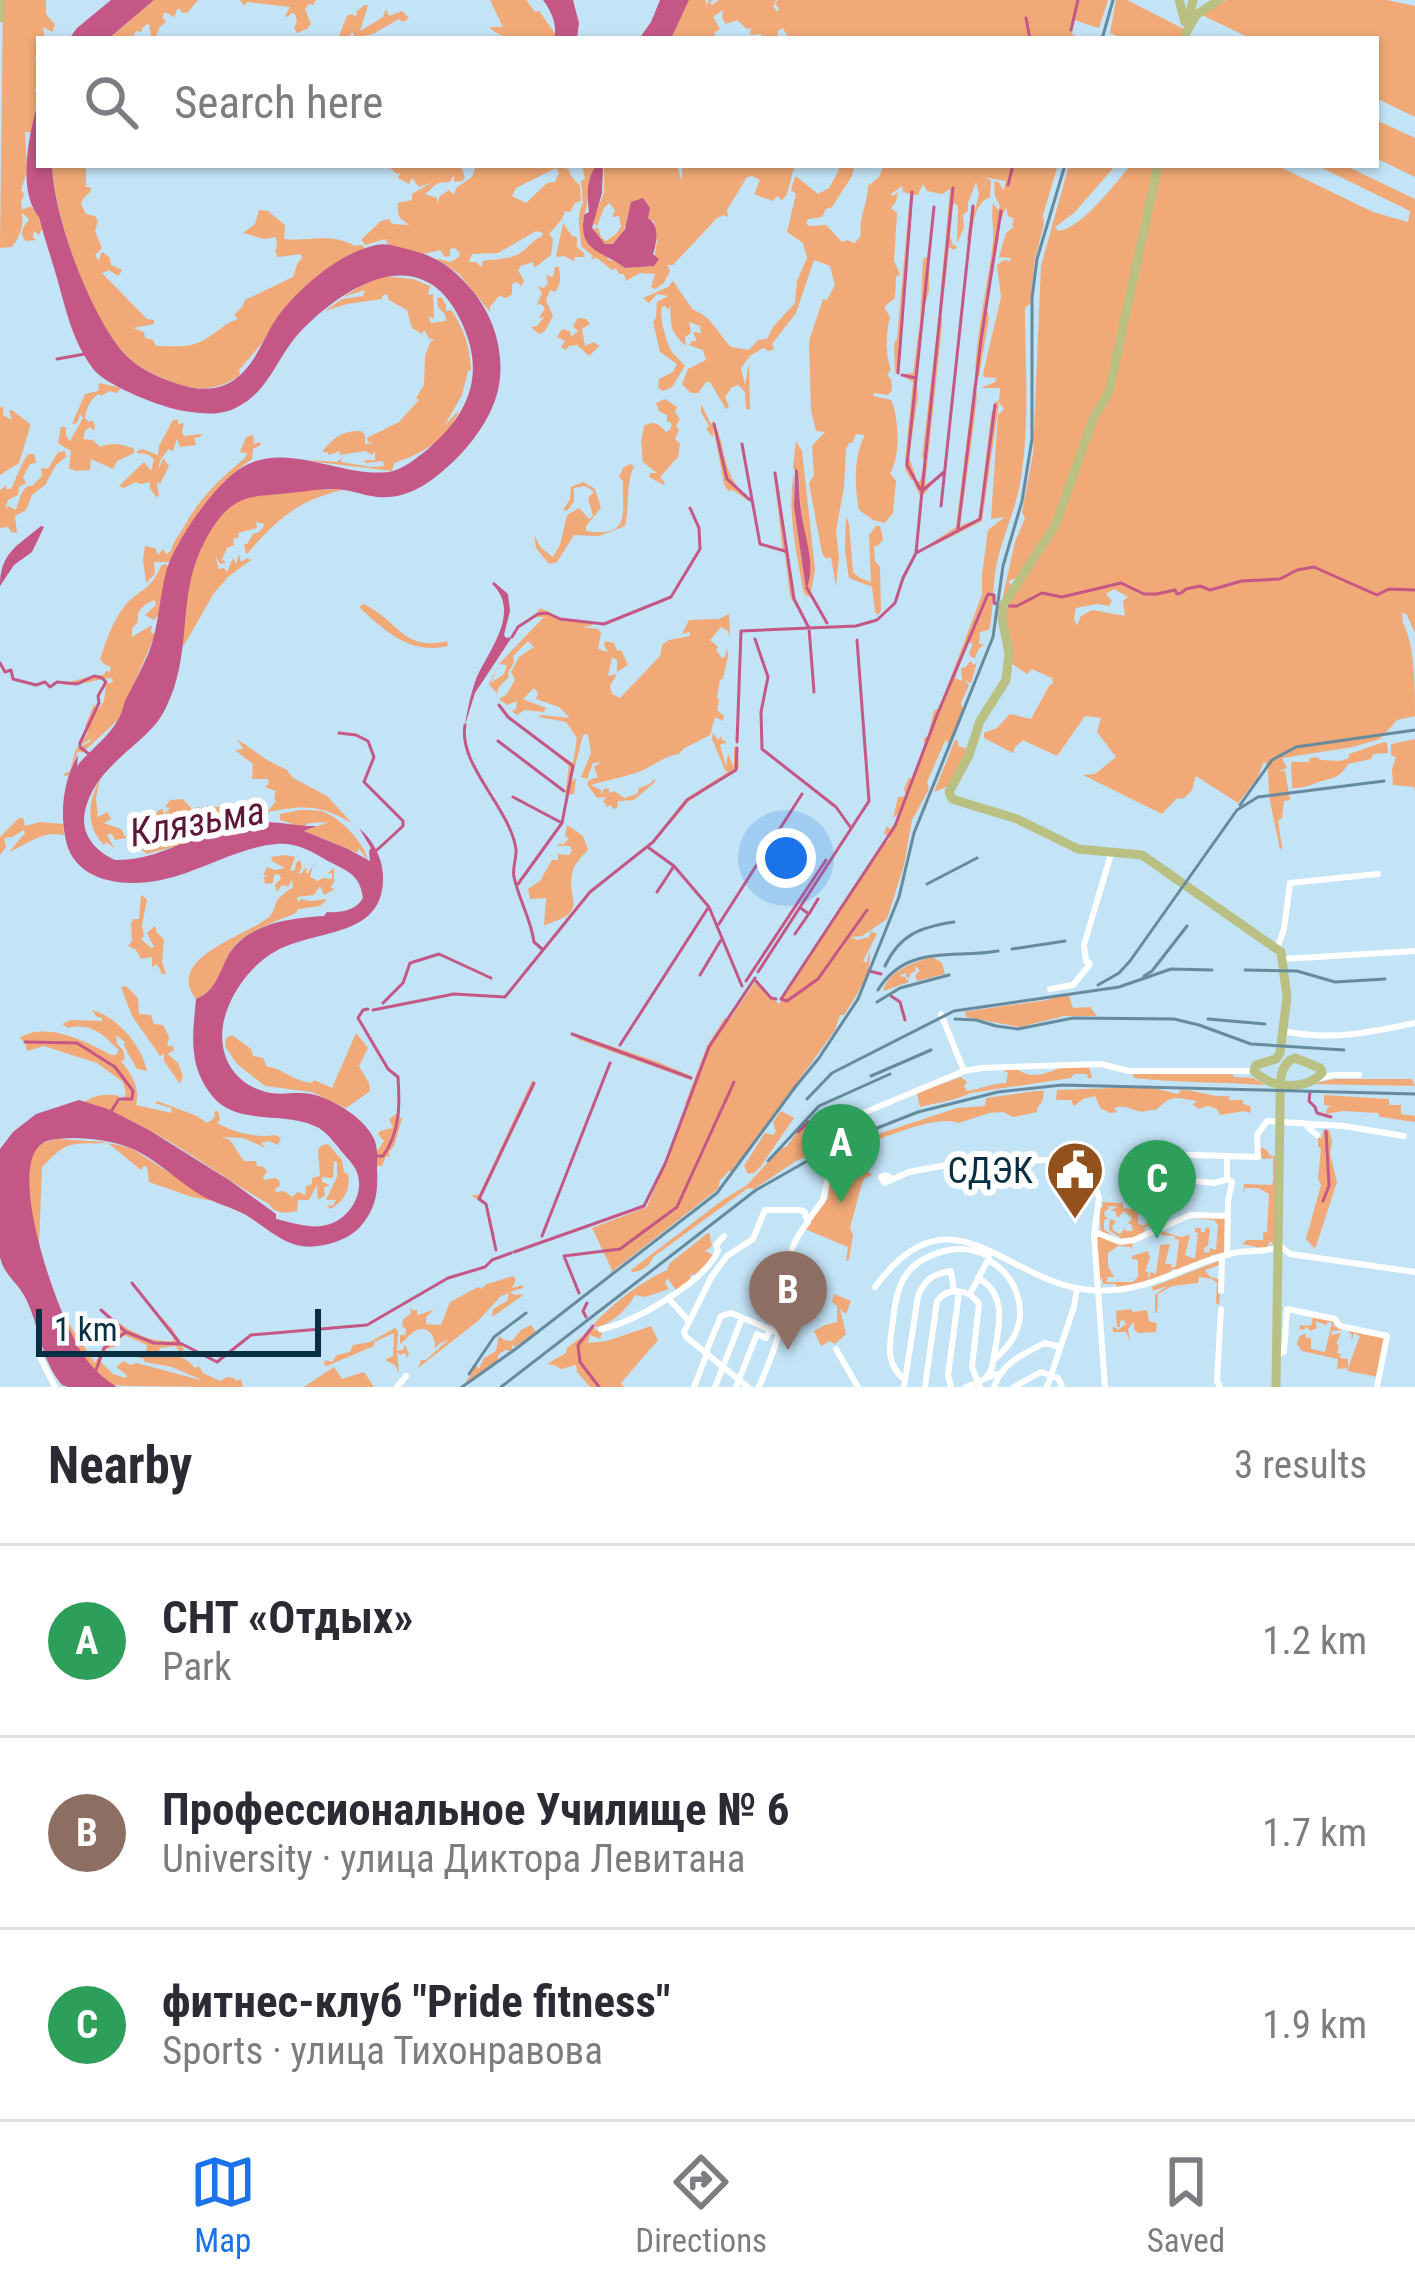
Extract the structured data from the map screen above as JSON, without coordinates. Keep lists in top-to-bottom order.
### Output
{
  "water": ["Клязьма"],
  "places": {
    "public building": ["СДЭК"]
  },
  "scale_bar": "1 km",
  "page": {
    "search": "Search here",
    "pins": ["A", "C", "B"],
    "scale": "1 km",
    "heading": ["Nearby", "3 results"],
    "list": [
      {
        "mark": "A",
        "name": "СНТ «Отдых»",
        "note": "Park",
        "value": "1.2 km"
      },
      {
        "mark": "B",
        "name": "Профессиональное Училище № 6",
        "note": "University · улица Диктора Левитана",
        "value": "1.7 km"
      },
      {
        "mark": "C",
        "name": "фитнес-клуб \"Pride fitness\"",
        "note": "Sports · улица Тихонравова",
        "value": "1.9 km"
      }
    ],
    "nav": ["Map", "Directions", "Saved"]
  }
}
